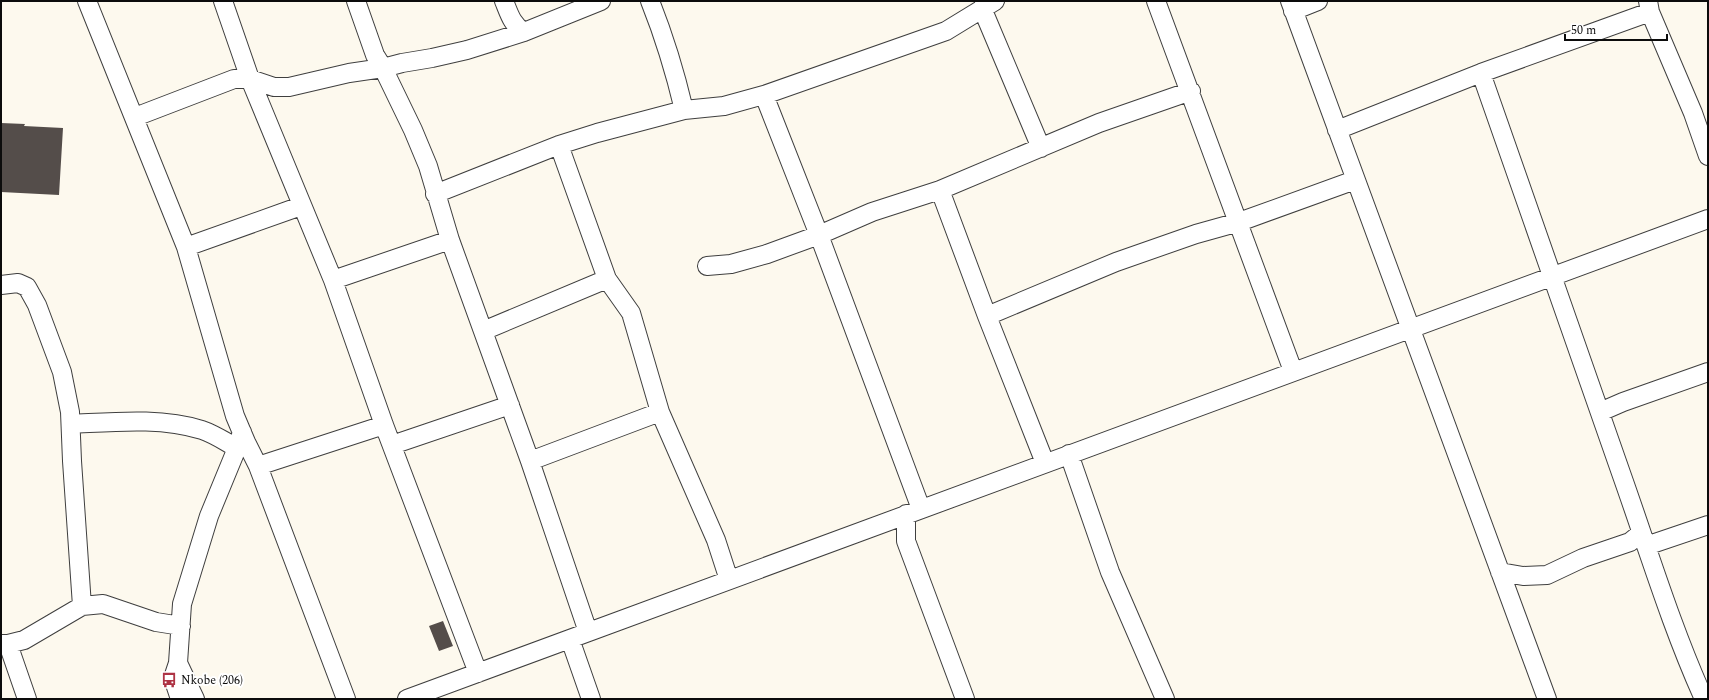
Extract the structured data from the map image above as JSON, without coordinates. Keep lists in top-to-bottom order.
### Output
{
  "places": {
    "bus stop": ["Nkobe (206)"]
  },
  "scale_bar": "50 m"
}
